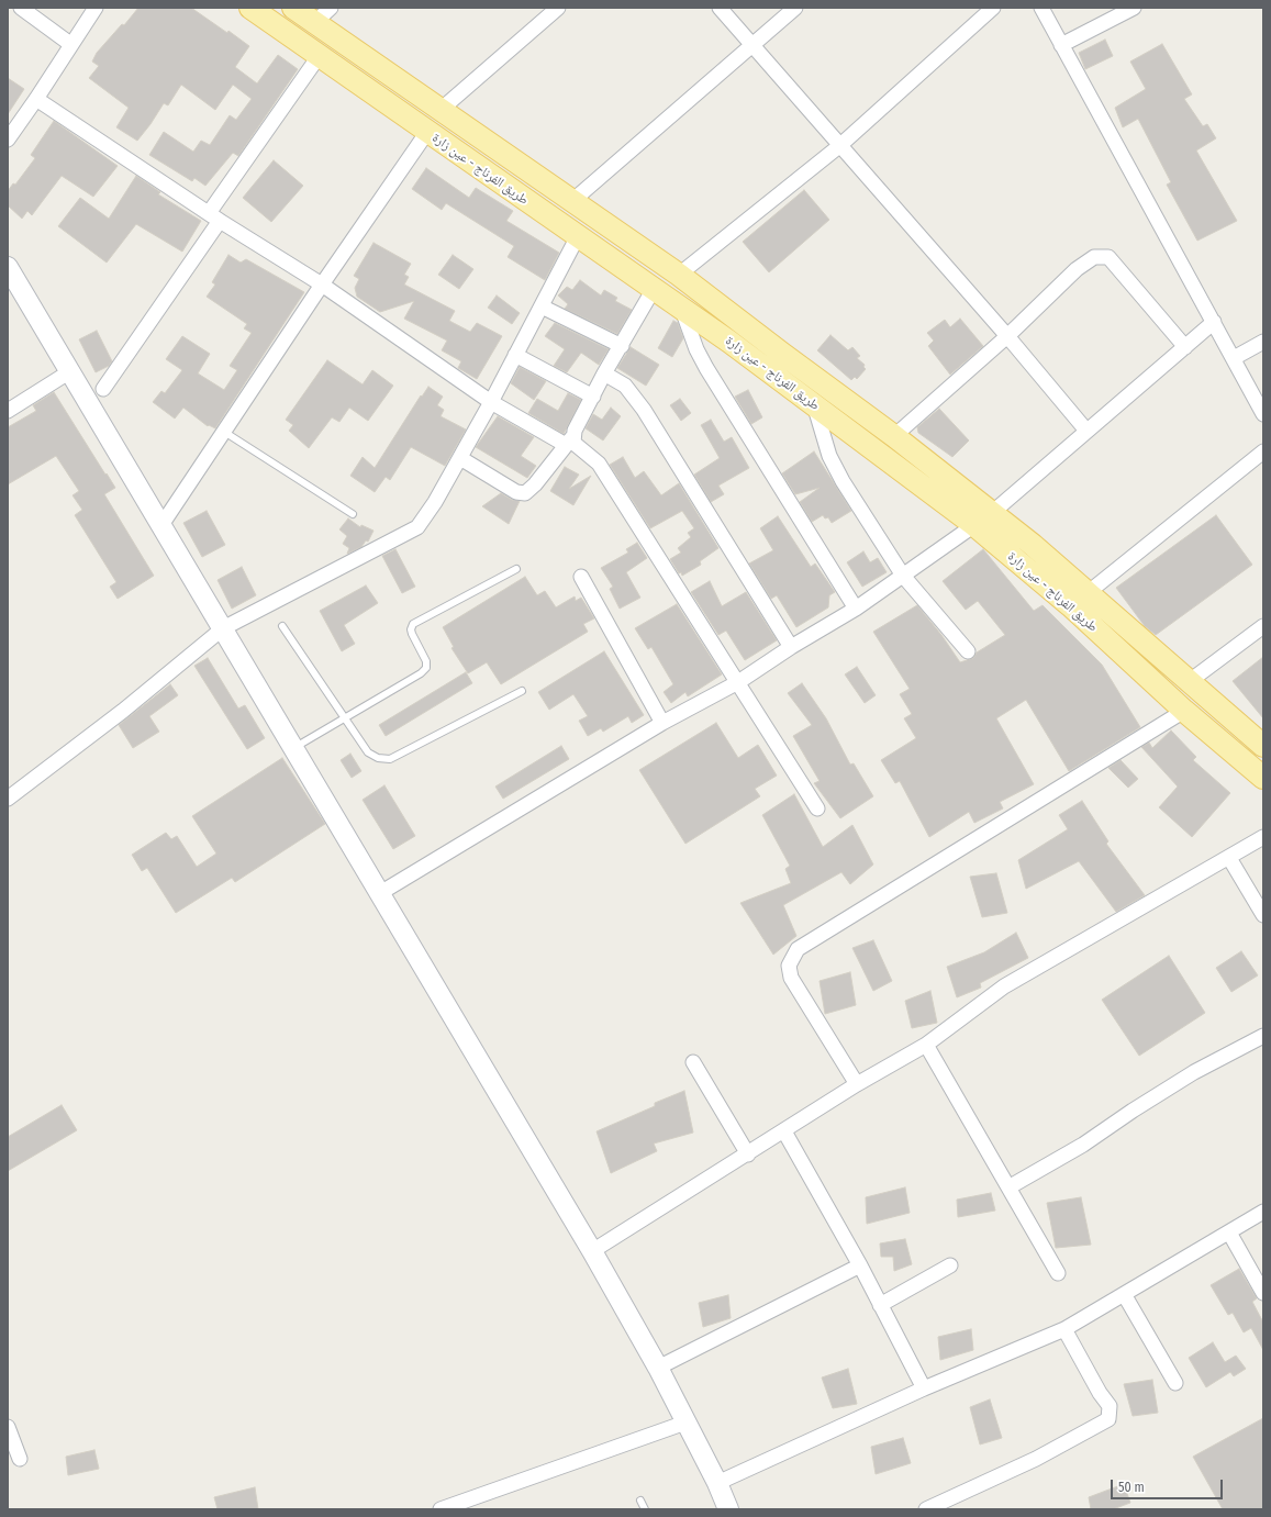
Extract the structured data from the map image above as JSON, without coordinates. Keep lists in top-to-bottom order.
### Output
{
  "streets": {
    "main road": ["طريق الفرناج - عين زارة"]
  },
  "scale_bar": "50 m"
}
